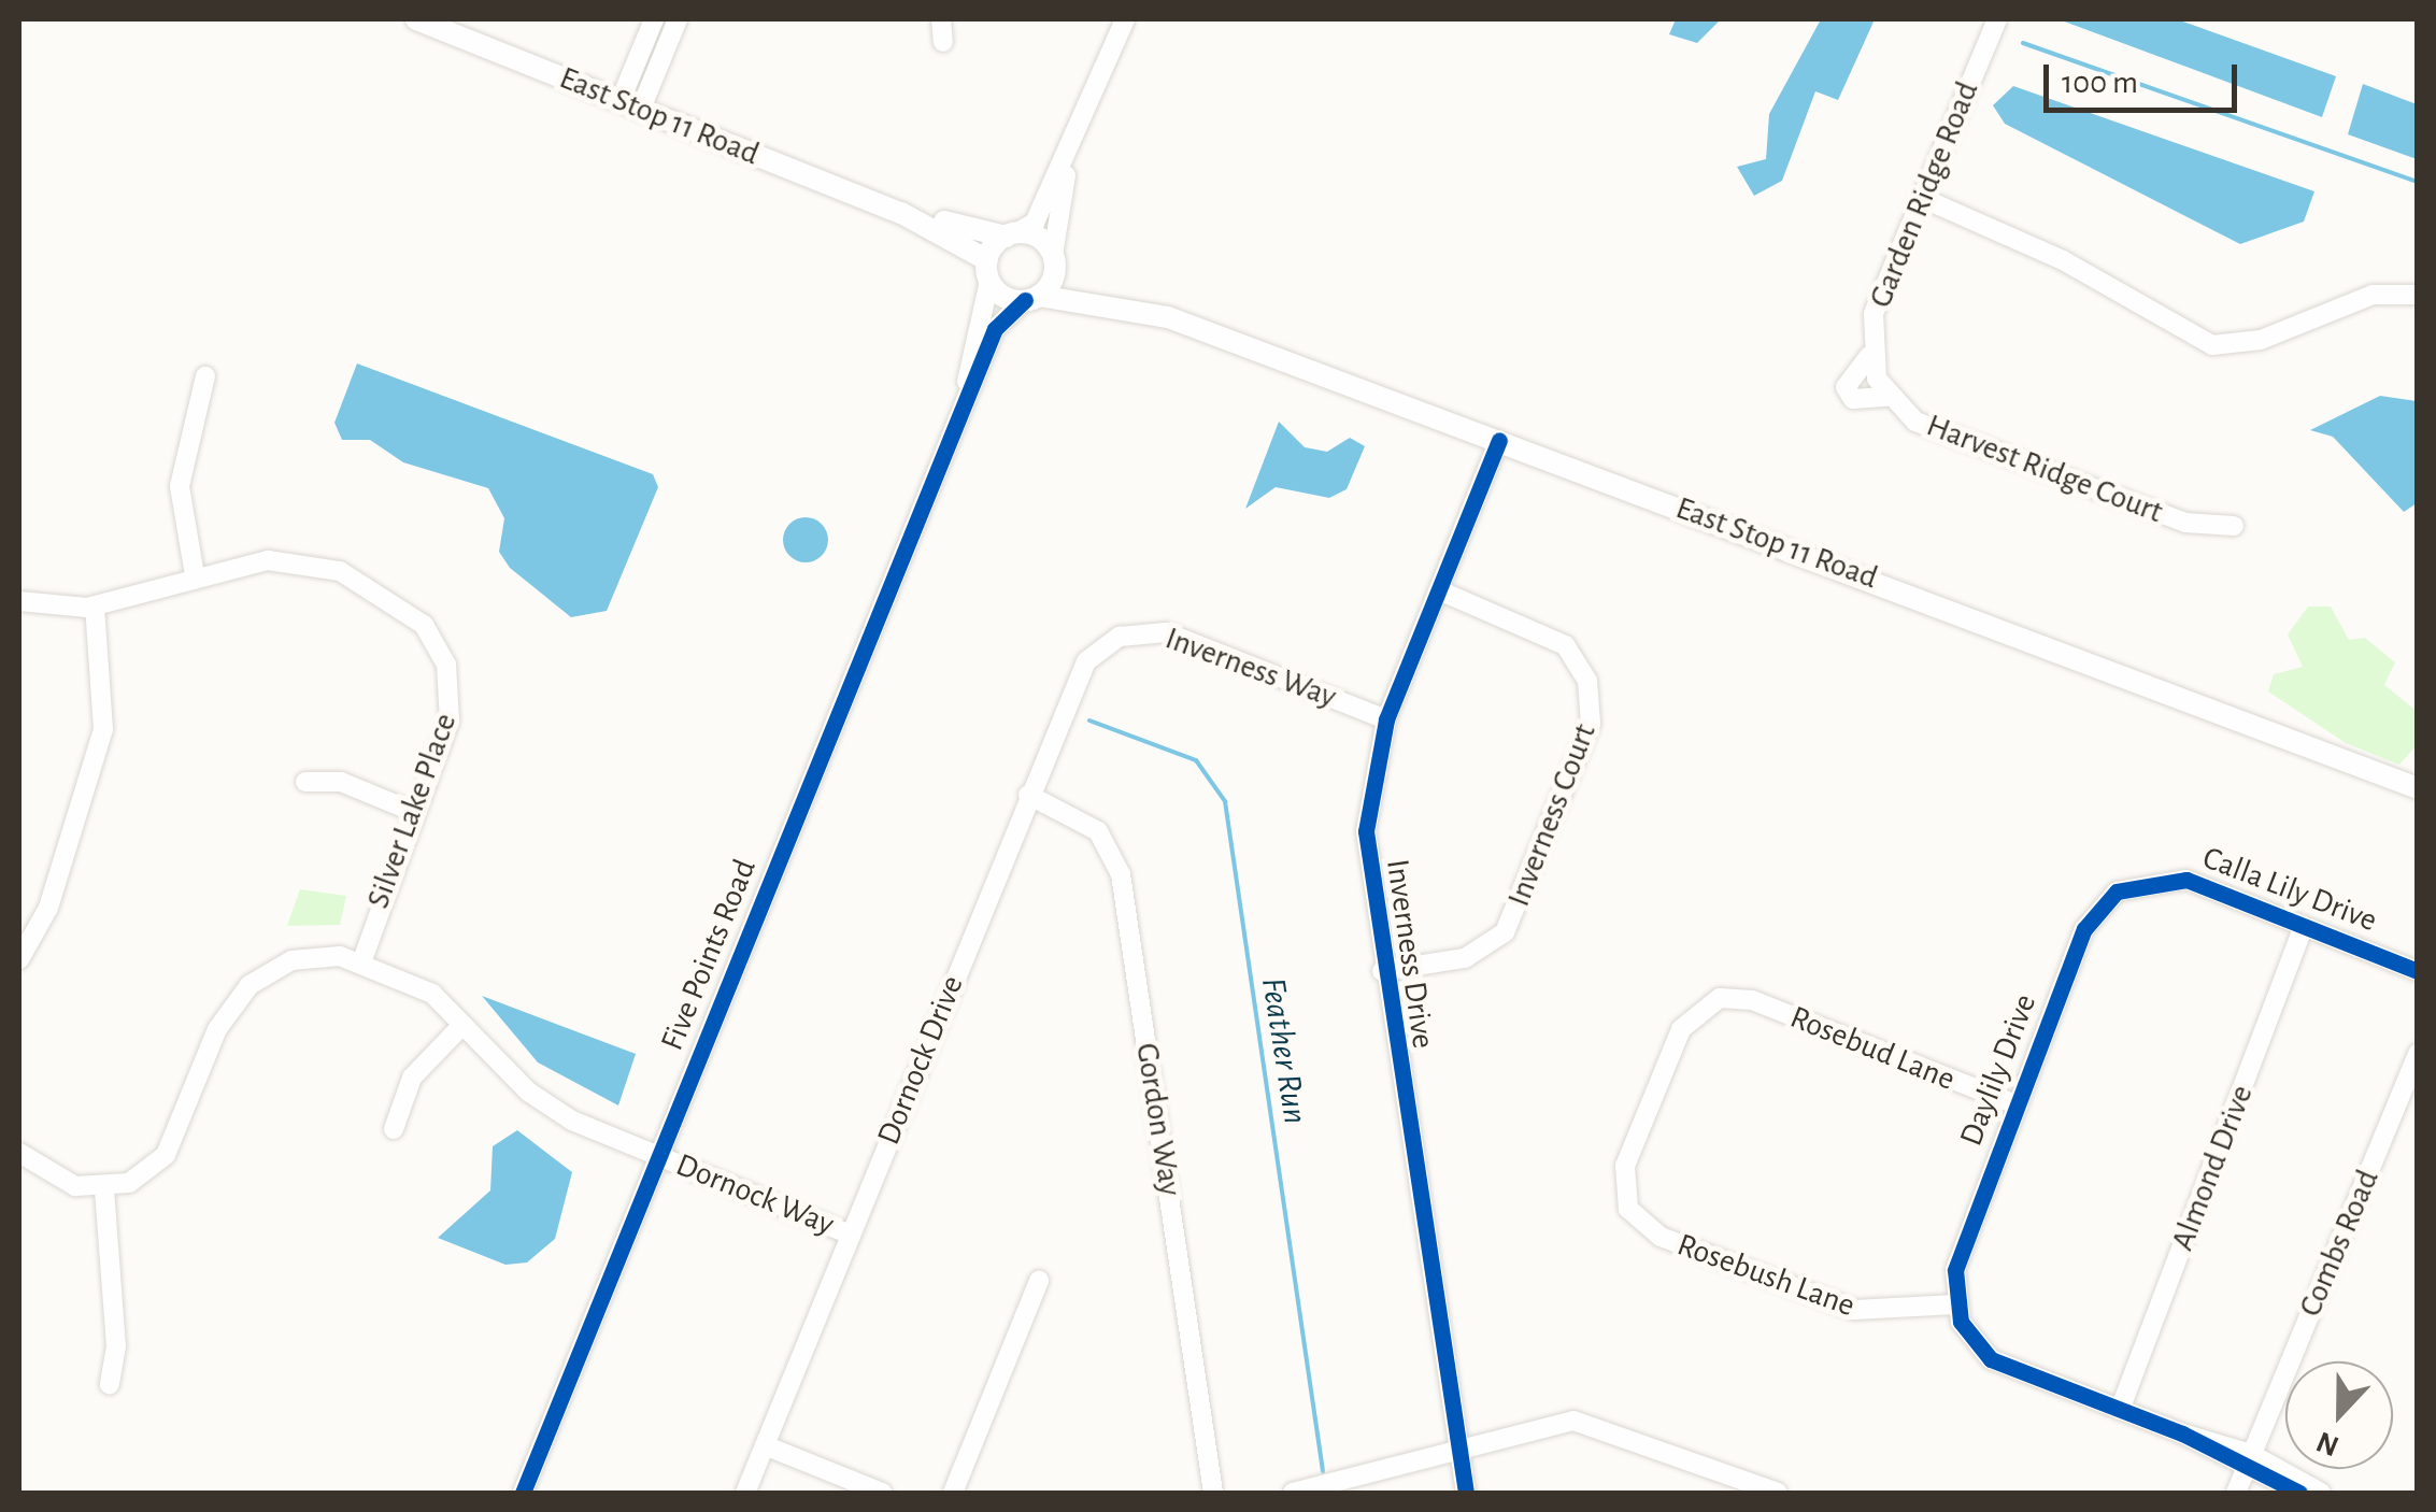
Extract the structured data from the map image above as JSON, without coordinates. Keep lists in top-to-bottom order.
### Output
{
  "streets": {
    "main road": ["East Stop 11 Road"],
    "street": [
      "Garden Ridge Road",
      "Harvest Ridge Court",
      "Inverness Way",
      "Silver Lake Place",
      "Inverness Court",
      "Calla Lily Drive",
      "Inverness Drive",
      "Five Points Road",
      "Rosebud Lane",
      "Dornock Drive",
      "Daylily Drive",
      "Gordon Way",
      "Almond Drive",
      "Dornock Way",
      "Combs Road",
      "Rosebush Lane"
    ]
  },
  "crossings": [
    ["East Stop 11 Road", "Inverness Drive"],
    ["East Stop 11 Road", "Five Points Road"],
    ["Garden Ridge Road", "Harvest Ridge Court"],
    ["Inverness Way", "Inverness Drive"],
    ["Inverness Way", "Dornock Drive"],
    ["Silver Lake Place", "Dornock Way"],
    ["Inverness Court", "Inverness Drive"],
    ["Calla Lily Drive", "Daylily Drive"],
    ["Calla Lily Drive", "Almond Drive"],
    ["Five Points Road", "Dornock Way"],
    ["Rosebud Lane", "Daylily Drive"],
    ["Rosebud Lane", "Rosebush Lane"],
    ["Dornock Drive", "Gordon Way"],
    ["Dornock Drive", "Dornock Way"],
    ["Daylily Drive", "Rosebush Lane"]
  ],
  "water": ["Feather Run"],
  "scale_bar": "100 m",
  "north": "bottom"
}
